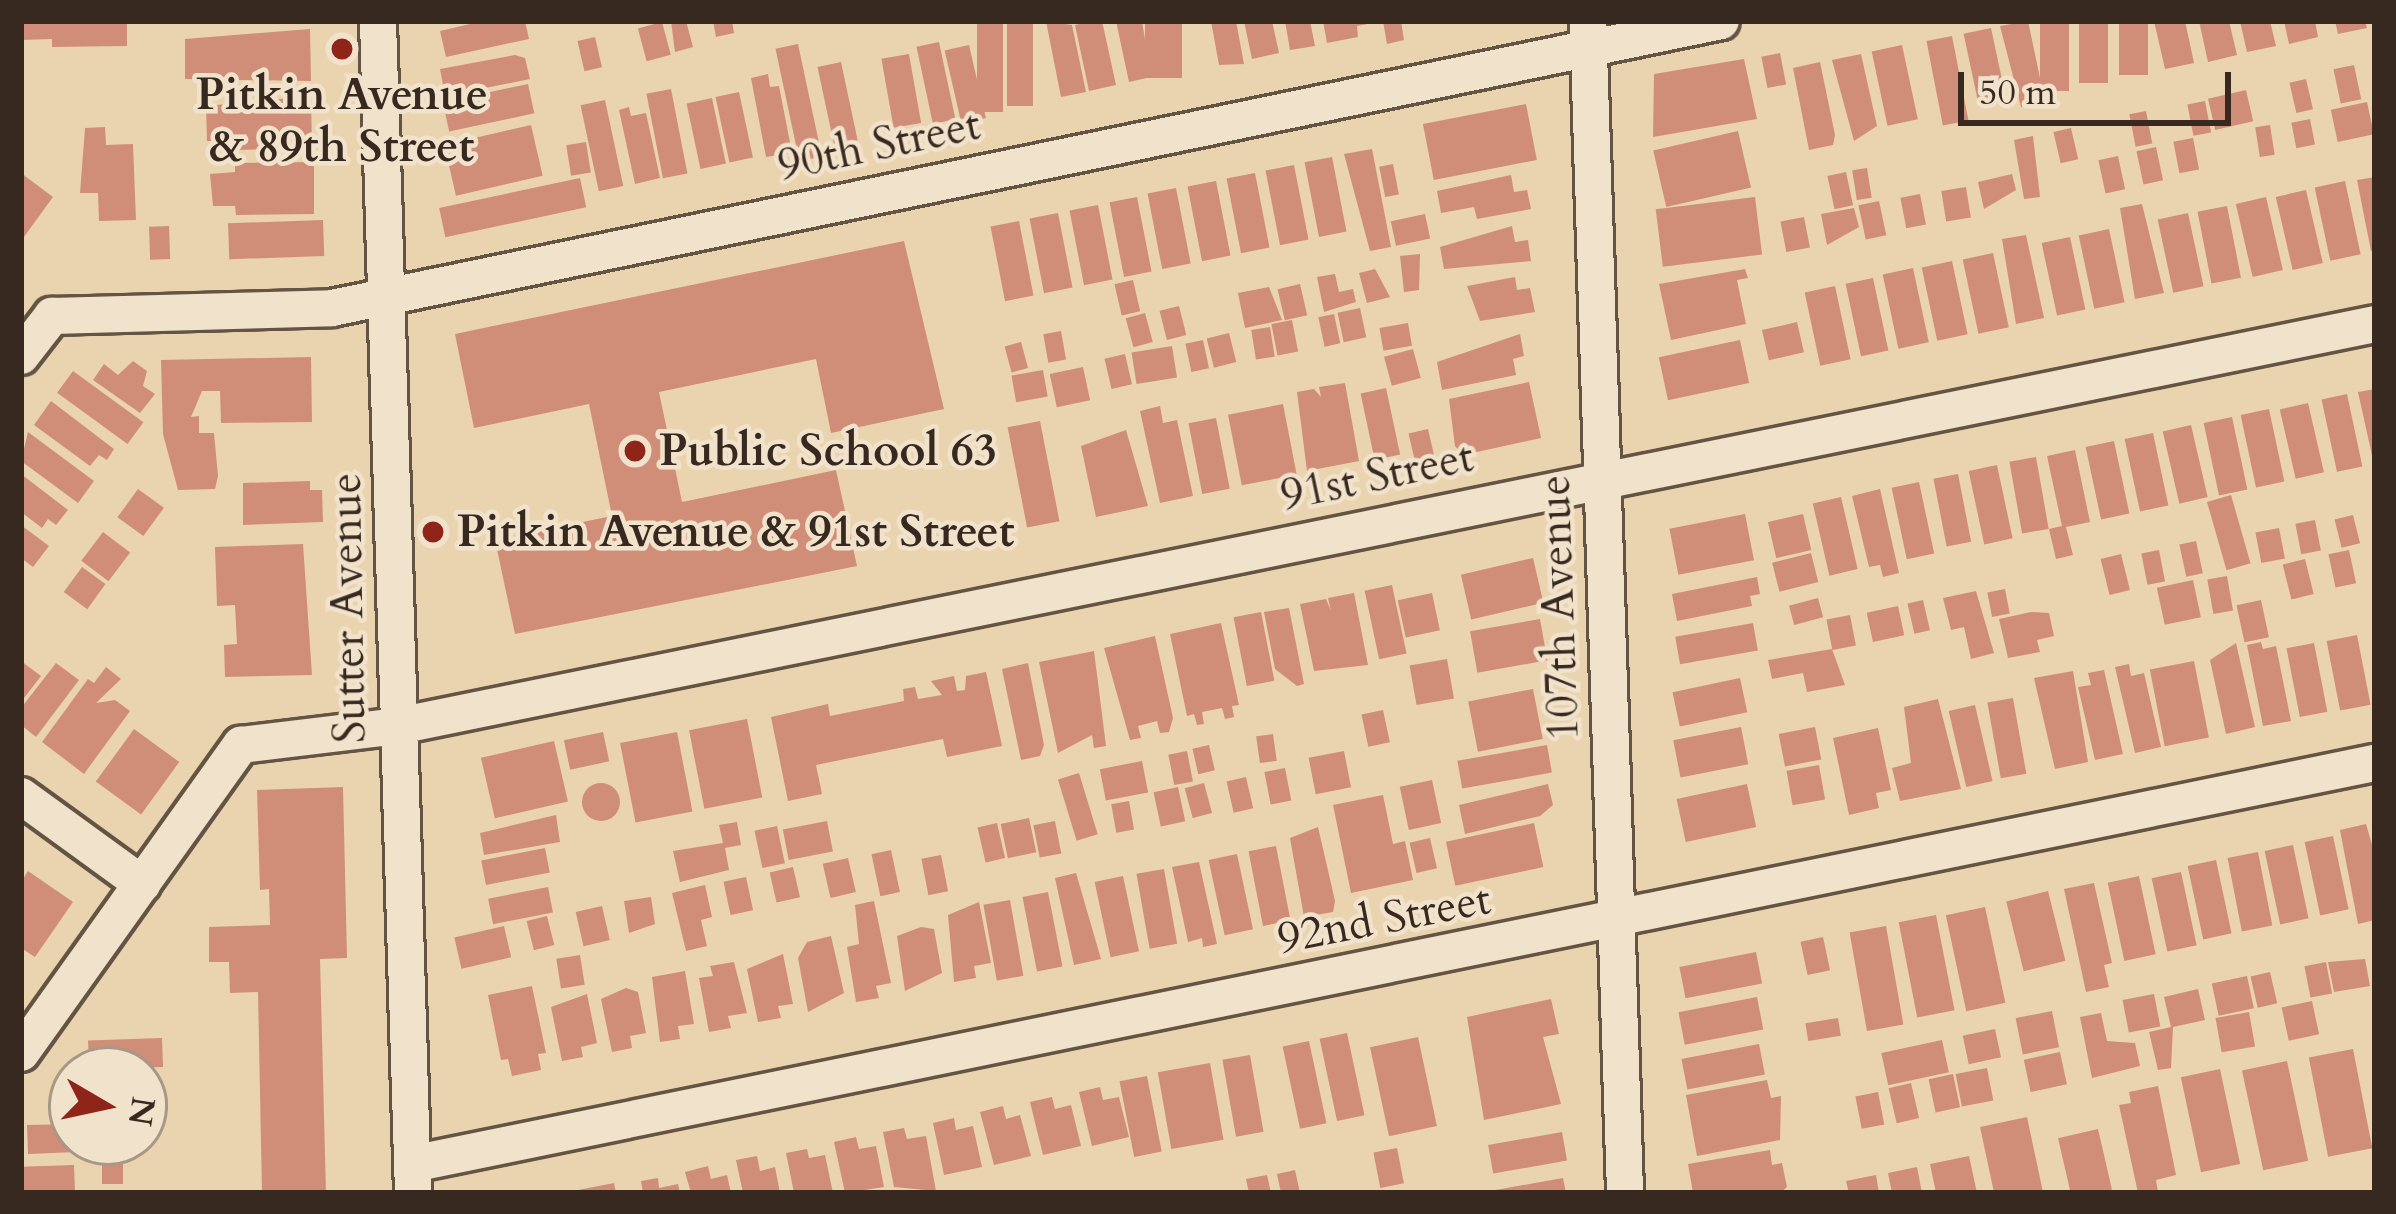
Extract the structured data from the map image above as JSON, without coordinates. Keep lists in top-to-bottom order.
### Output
{
  "streets": {
    "street": [
      "90th Street",
      "91st Street",
      "Sutter Avenue",
      "107th Avenue",
      "92nd Street"
    ]
  },
  "crossings": [
    ["90th Street", "Sutter Avenue"],
    ["90th Street", "107th Avenue"],
    ["91st Street", "Sutter Avenue"],
    ["91st Street", "107th Avenue"],
    ["Sutter Avenue", "92nd Street"],
    ["107th Avenue", "92nd Street"]
  ],
  "places": ["Pitkin Avenue & 89th Street", "Public School 63", "Pitkin Avenue & 91st Street"],
  "scale_bar": "50 m",
  "north": "right"
}
